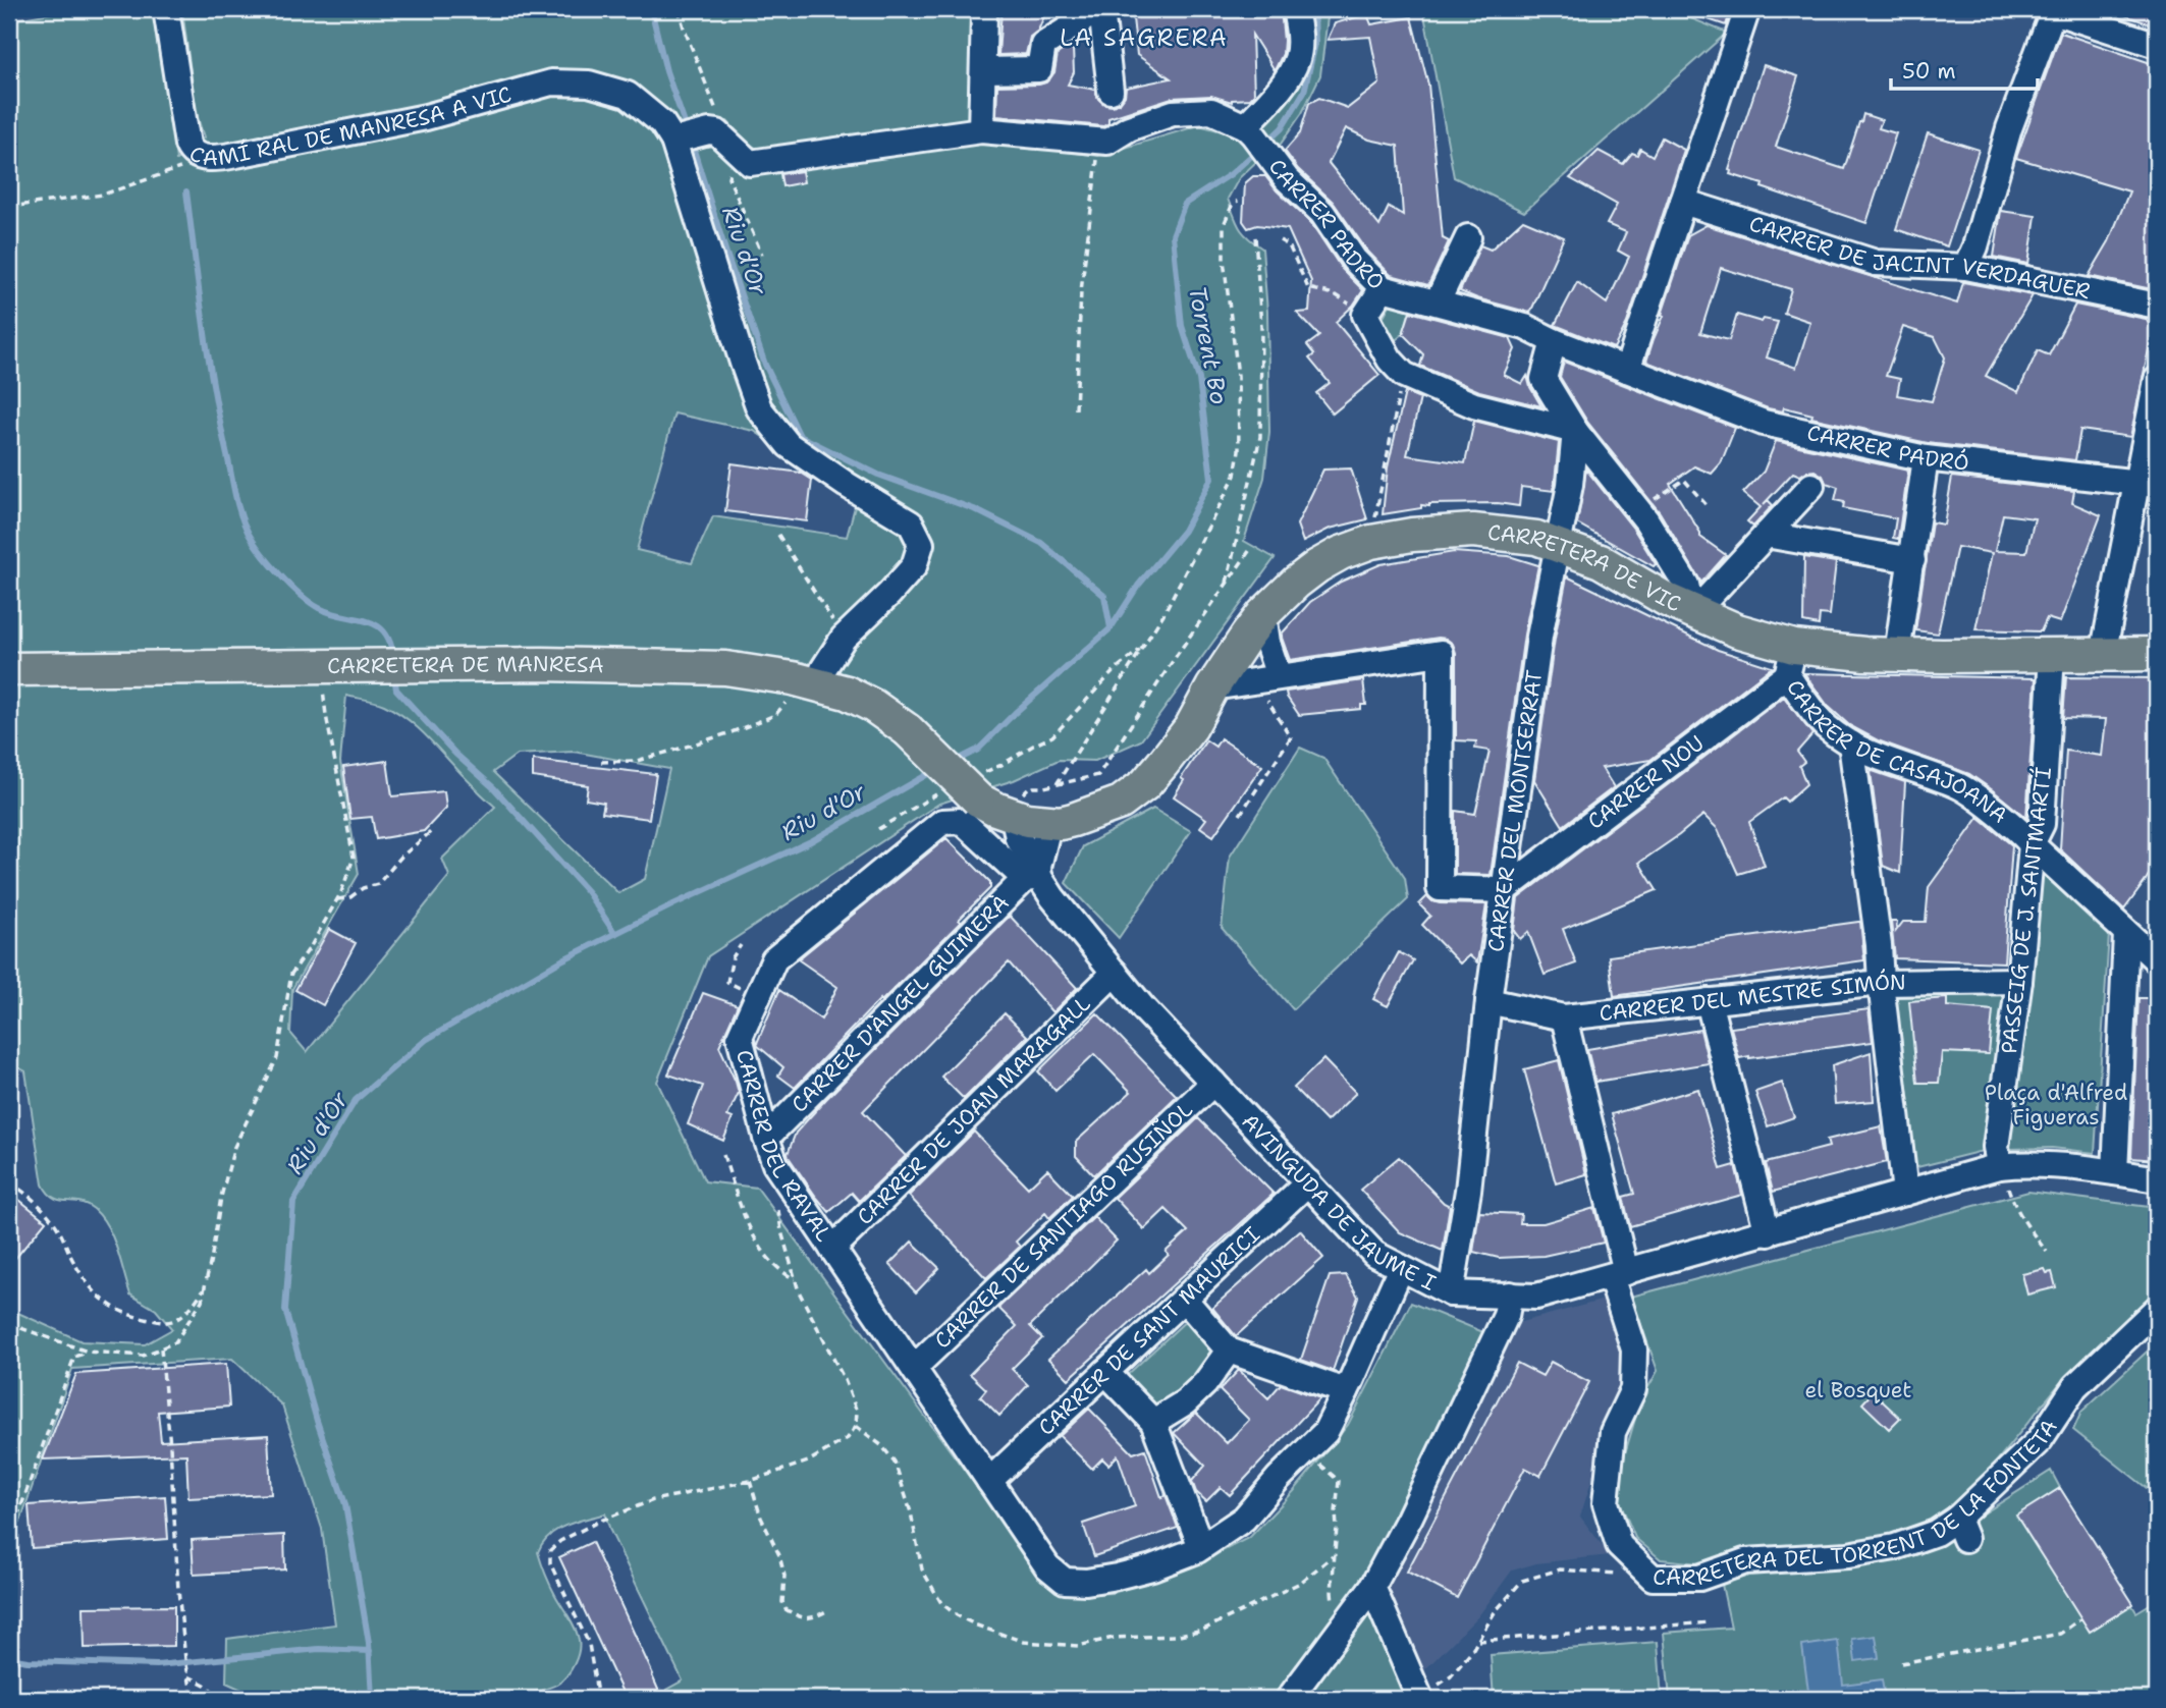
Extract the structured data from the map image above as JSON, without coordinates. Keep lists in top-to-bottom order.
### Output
{
  "streets": {
    "main road": ["CARRETERA DE VIC", "CARRETERA DE MANRESA"],
    "street": [
      "CAMÍ RAL DE MANRESA A VIC",
      "CARRER PADRÓ",
      "CARRER DE JACINT VERDAGUER",
      "CARRER DE CASAJOANA",
      "CARRER NOU",
      "CARRER DEL MONTSERRAT",
      "PASSEIG DE J. SANTMARTÍ",
      "CARRER DEL MESTRE SIMÓN",
      "CARRER D'ÀNGEL GUIMERÀ",
      "CARRER DE JOAN MARAGALL",
      "CARRER DEL RAVAL",
      "AVINGUDA DE JAUME I",
      "CARRER DE SANTIAGO RUSIÑOL",
      "CARRER DE SANT MAURICI",
      "CARRETERA DEL TORRENT DE LA FONTETA"
    ]
  },
  "crossings": [
    ["CARRETERA DE VIC", "CARRER DE CASAJOANA"],
    ["CARRETERA DE VIC", "CARRER NOU"],
    ["CARRETERA DE VIC", "CARRER DEL MONTSERRAT"],
    ["CARRETERA DE VIC", "PASSEIG DE J. SANTMARTÍ"],
    ["CARRER DE CASAJOANA", "CARRER NOU"],
    ["CARRER DE CASAJOANA", "PASSEIG DE J. SANTMARTÍ"],
    ["CARRER NOU", "CARRER DEL MONTSERRAT"],
    ["CARRER DEL MONTSERRAT", "CARRER DEL MESTRE SIMÓN"],
    ["CARRER DEL MONTSERRAT", "AVINGUDA DE JAUME I"],
    ["PASSEIG DE J. SANTMARTÍ", "CARRER DEL MESTRE SIMÓN"],
    ["PASSEIG DE J. SANTMARTÍ", "AVINGUDA DE JAUME I"],
    ["CARRER DEL MESTRE SIMÓN", "CARRETERA DEL TORRENT DE LA FONTETA"],
    ["CARRER D'ÀNGEL GUIMERÀ", "CARRER DEL RAVAL"],
    ["CARRER D'ÀNGEL GUIMERÀ", "AVINGUDA DE JAUME I"],
    ["CARRER DE JOAN MARAGALL", "CARRER DEL RAVAL"],
    ["CARRER DE JOAN MARAGALL", "AVINGUDA DE JAUME I"],
    ["CARRER DEL RAVAL", "AVINGUDA DE JAUME I"],
    ["CARRER DEL RAVAL", "CARRER DE SANTIAGO RUSIÑOL"],
    ["CARRER DEL RAVAL", "CARRER DE SANT MAURICI"],
    ["AVINGUDA DE JAUME I", "CARRER DE SANTIAGO RUSIÑOL"],
    ["AVINGUDA DE JAUME I", "CARRER DE SANT MAURICI"],
    ["AVINGUDA DE JAUME I", "CARRETERA DEL TORRENT DE LA FONTETA"]
  ],
  "districts": ["LA SAGRERA"],
  "water": ["Riu d'Or", "Torrent Bo"],
  "parks": ["Plaça d'Alfred Figueras", "el Bosquet"],
  "scale_bar": "50 m"
}
